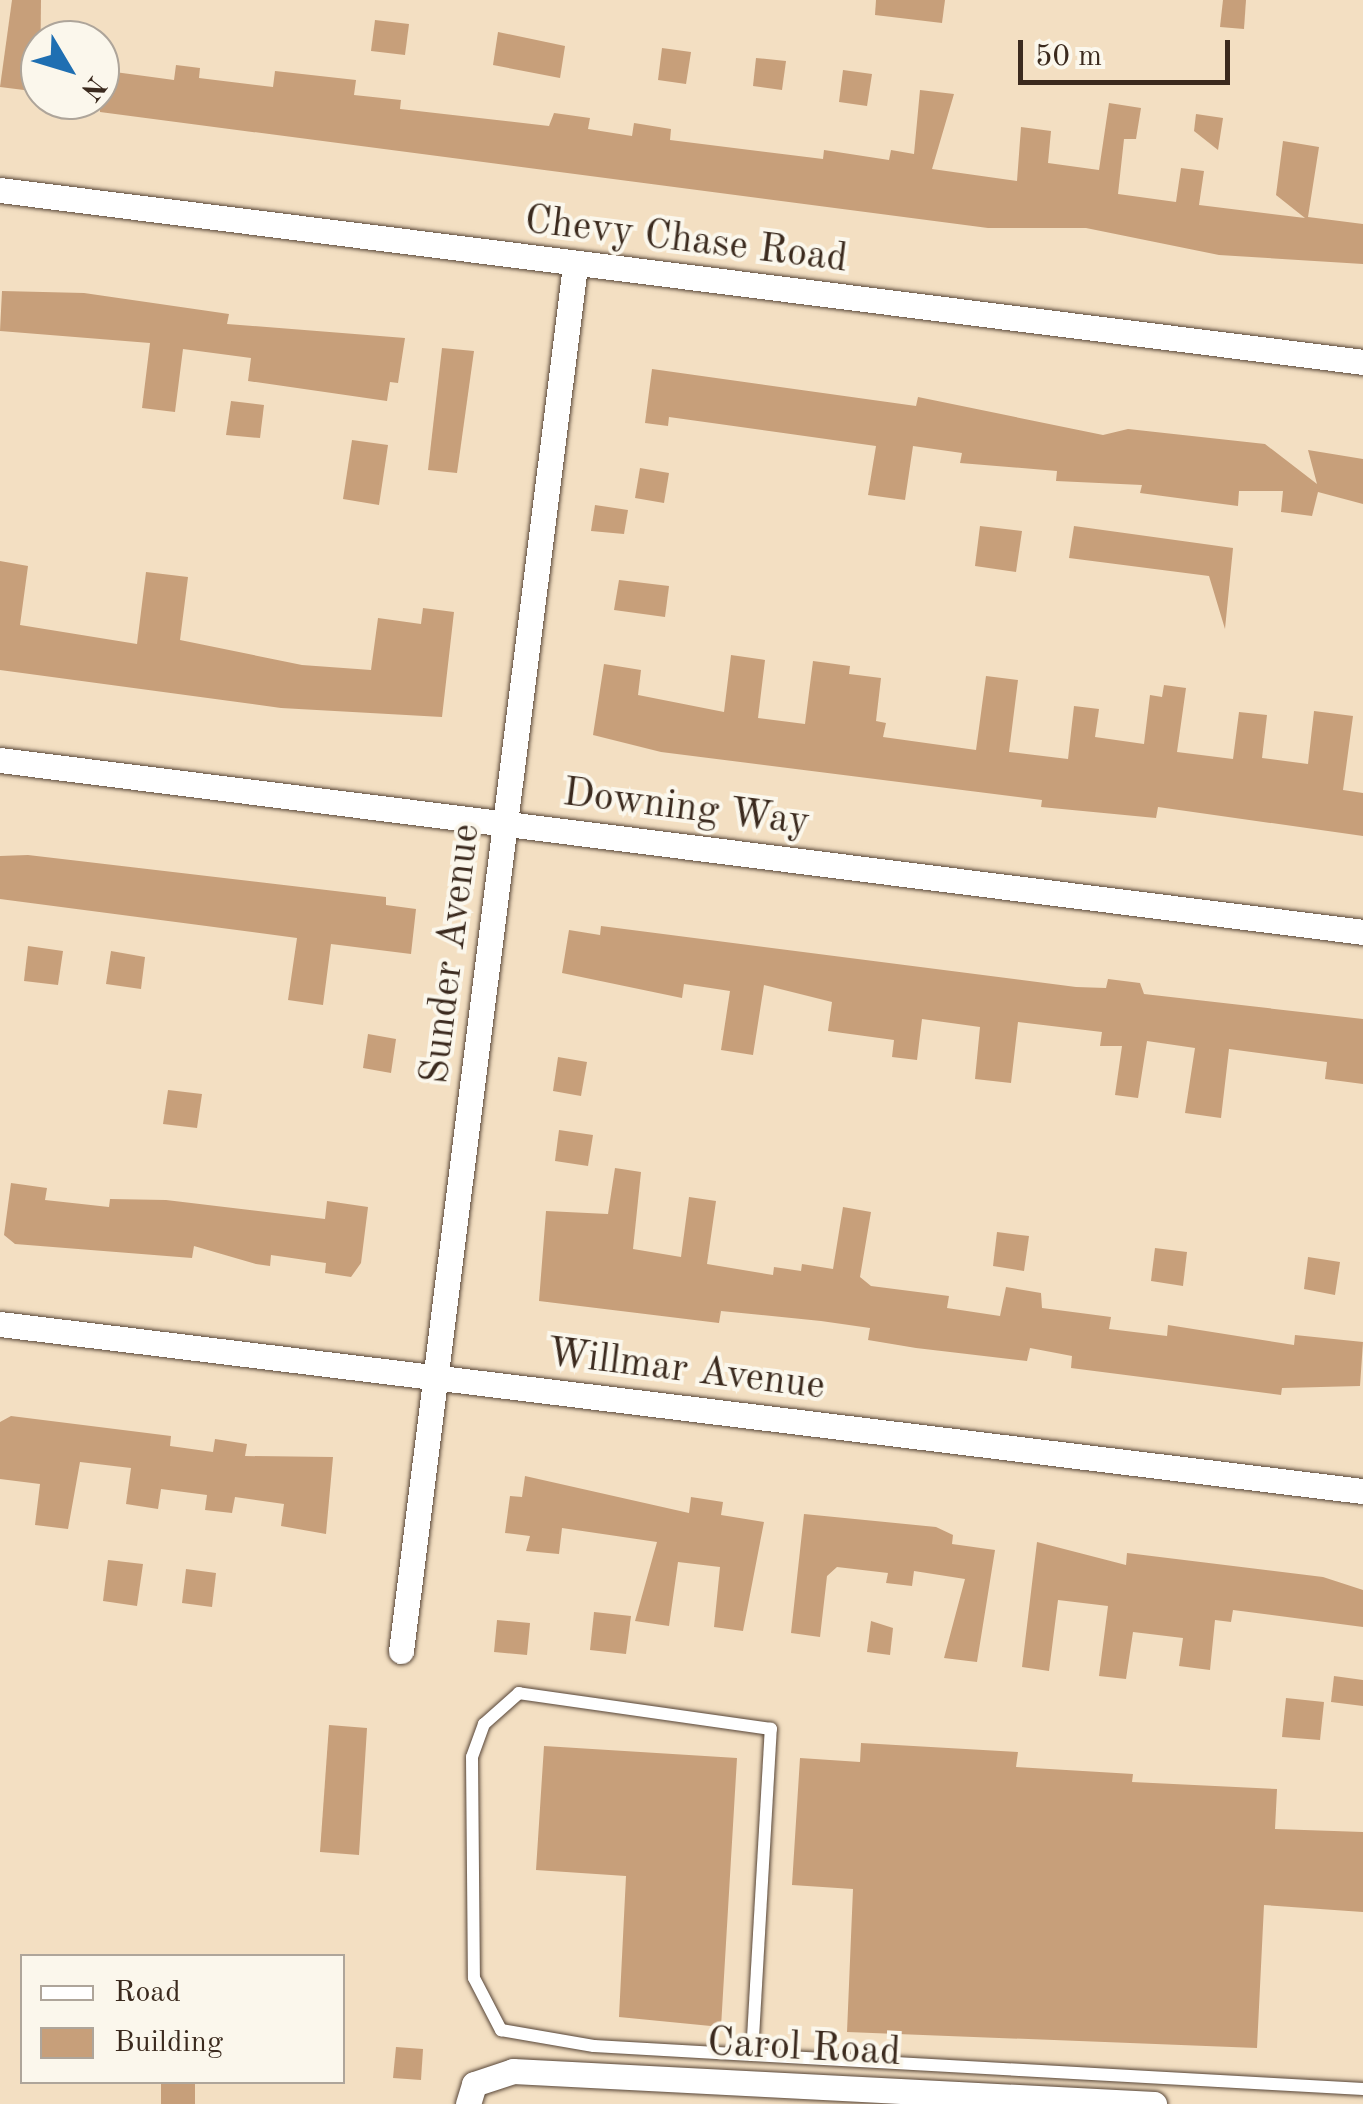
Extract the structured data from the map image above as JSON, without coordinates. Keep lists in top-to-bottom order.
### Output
{
  "streets": {
    "street": [
      "Chevy Chase Road",
      "Downing Way",
      "Sunder Avenue",
      "Willmar Avenue",
      "Carol Road"
    ]
  },
  "crossings": [
    ["Chevy Chase Road", "Sunder Avenue"],
    ["Downing Way", "Sunder Avenue"],
    ["Sunder Avenue", "Willmar Avenue"]
  ],
  "legend": ["Road", "Building"],
  "scale_bar": "50 m",
  "north": "bottom right"
}
